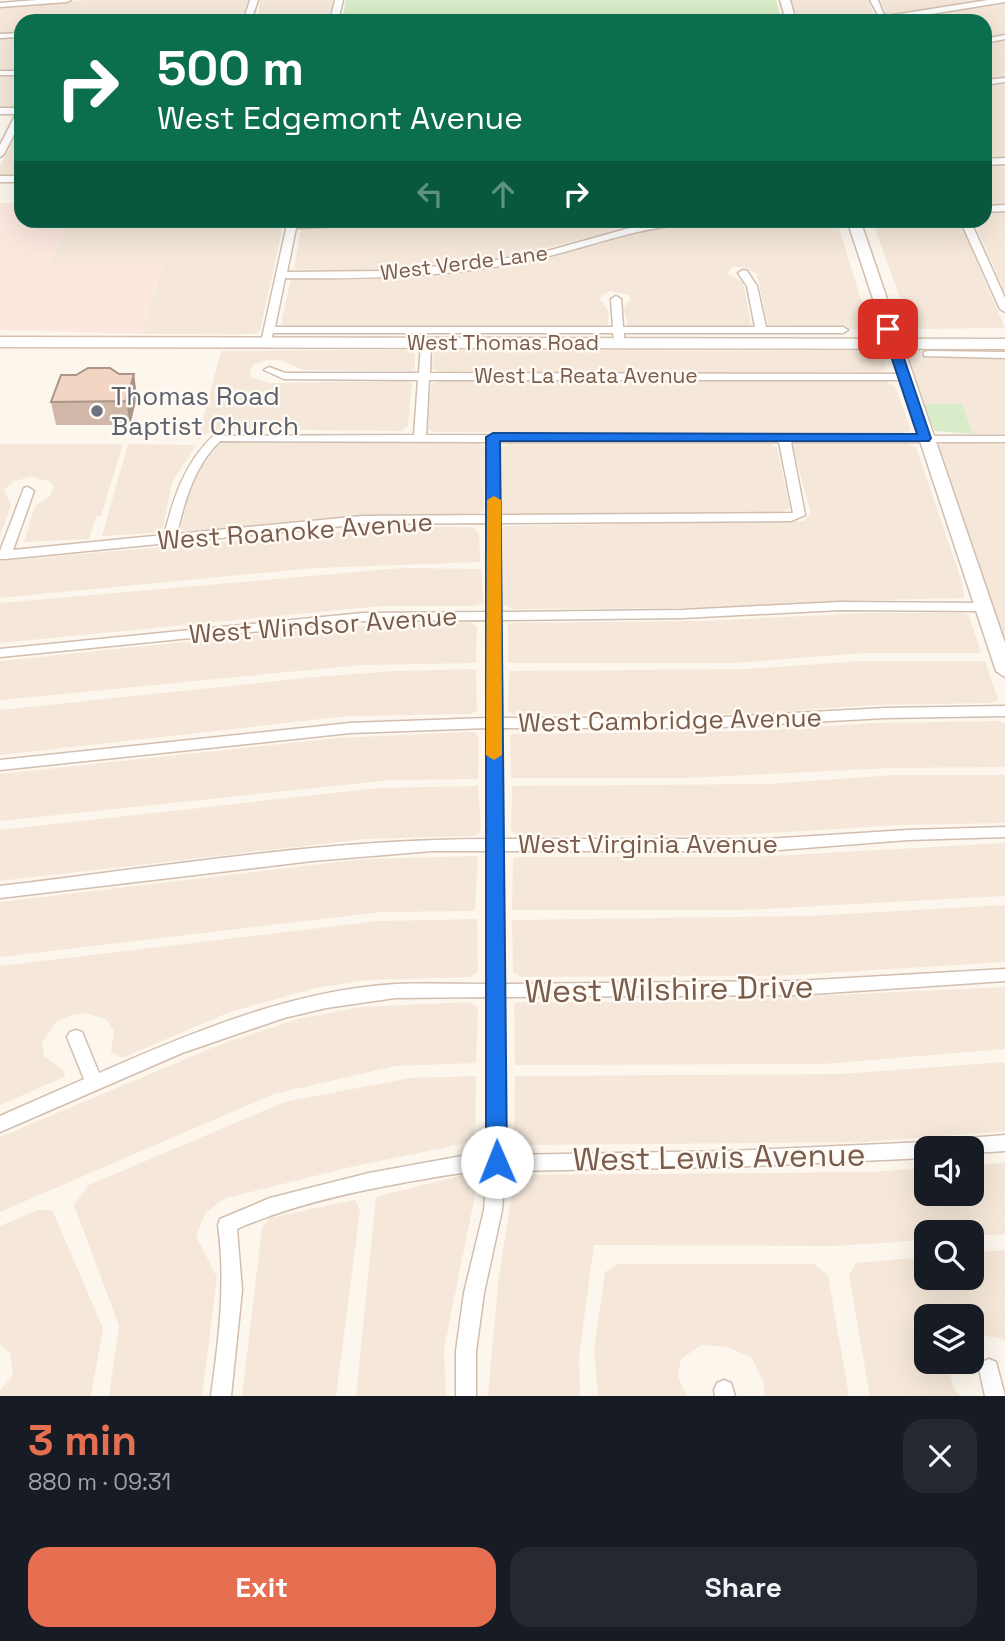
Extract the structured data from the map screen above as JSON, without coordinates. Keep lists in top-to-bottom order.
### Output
{
  "streets": {
    "main road": ["West Thomas Road"],
    "street": [
      "West Verde Lane",
      "West La Reata Avenue",
      "West Roanoke Avenue",
      "West Windsor Avenue",
      "West Cambridge Avenue",
      "West Virginia Avenue",
      "West Wilshire Drive",
      "West Lewis Avenue"
    ]
  },
  "places": ["Thomas Road Baptist Church"],
  "page": {
    "turn": ["500 m", "West Edgemont Avenue"],
    "heading": ["3 min", "880 m · 09:31"],
    "buttons": ["Exit", "Share"]
  }
}
